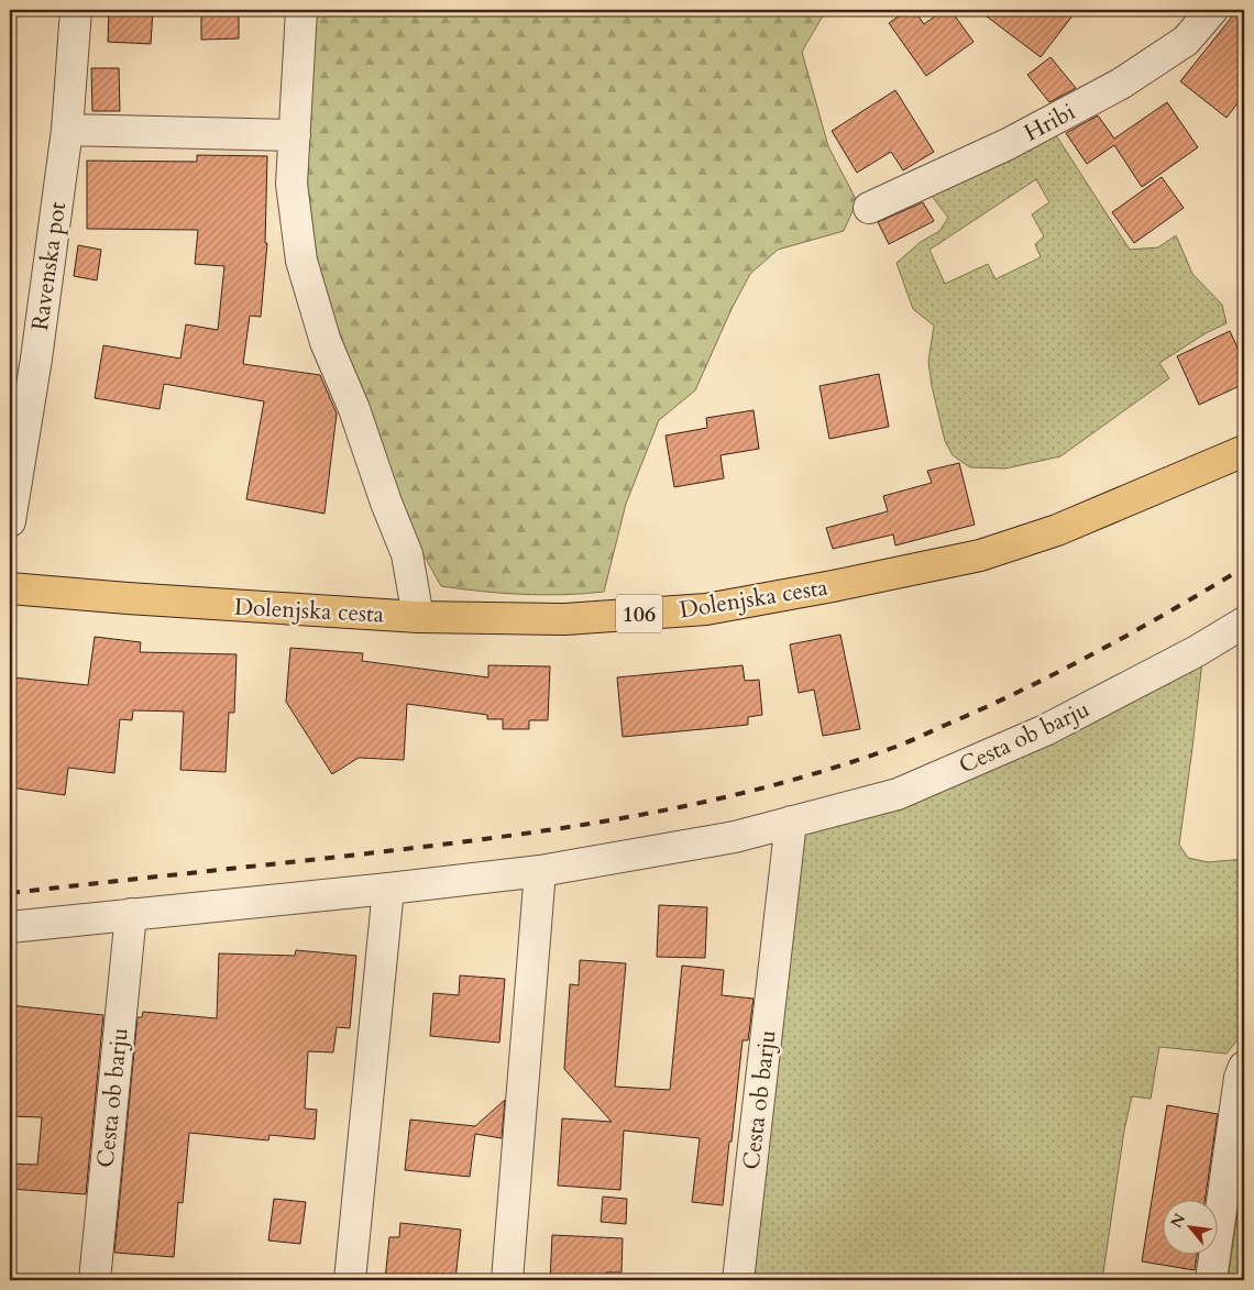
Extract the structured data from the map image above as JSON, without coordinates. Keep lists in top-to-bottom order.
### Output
{
  "streets": {
    "main road": ["Dolenjska cesta", "106"],
    "street": ["Hribi", "Ravenska pot", "Cesta ob barju"]
  },
  "north": "top left"
}
